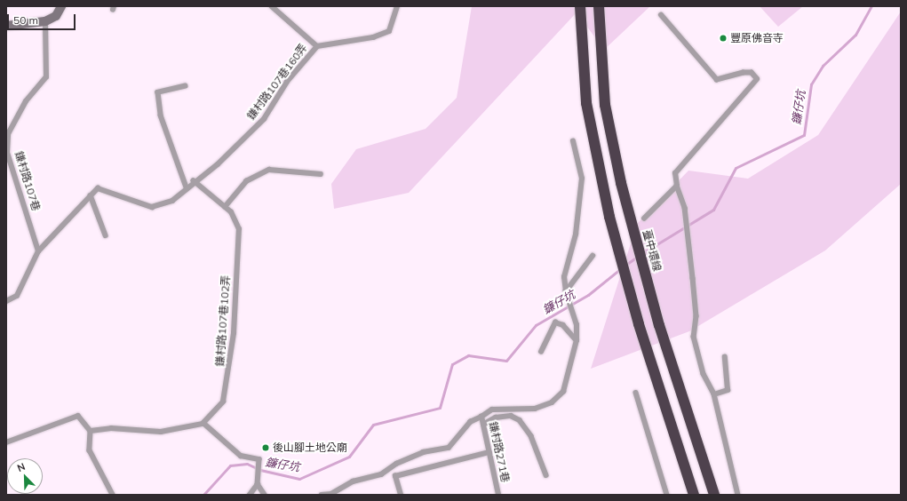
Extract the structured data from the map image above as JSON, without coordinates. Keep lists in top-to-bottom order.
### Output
{
  "streets": {
    "highway": ["臺中環線"],
    "lane": [
      "鎌村路107巷160弄",
      "鎌村路107巷",
      "鎌村路107巷102弄",
      "鎌村路271巷"
    ]
  },
  "crossings": [
    ["鎌村路107巷160弄", "鎌村路107巷102弄"]
  ],
  "water": ["鐮仔坑"],
  "places": ["豐原佛音寺", "後山腳土地公廟"],
  "scale_bar": "50 m",
  "north": "top left"
}
